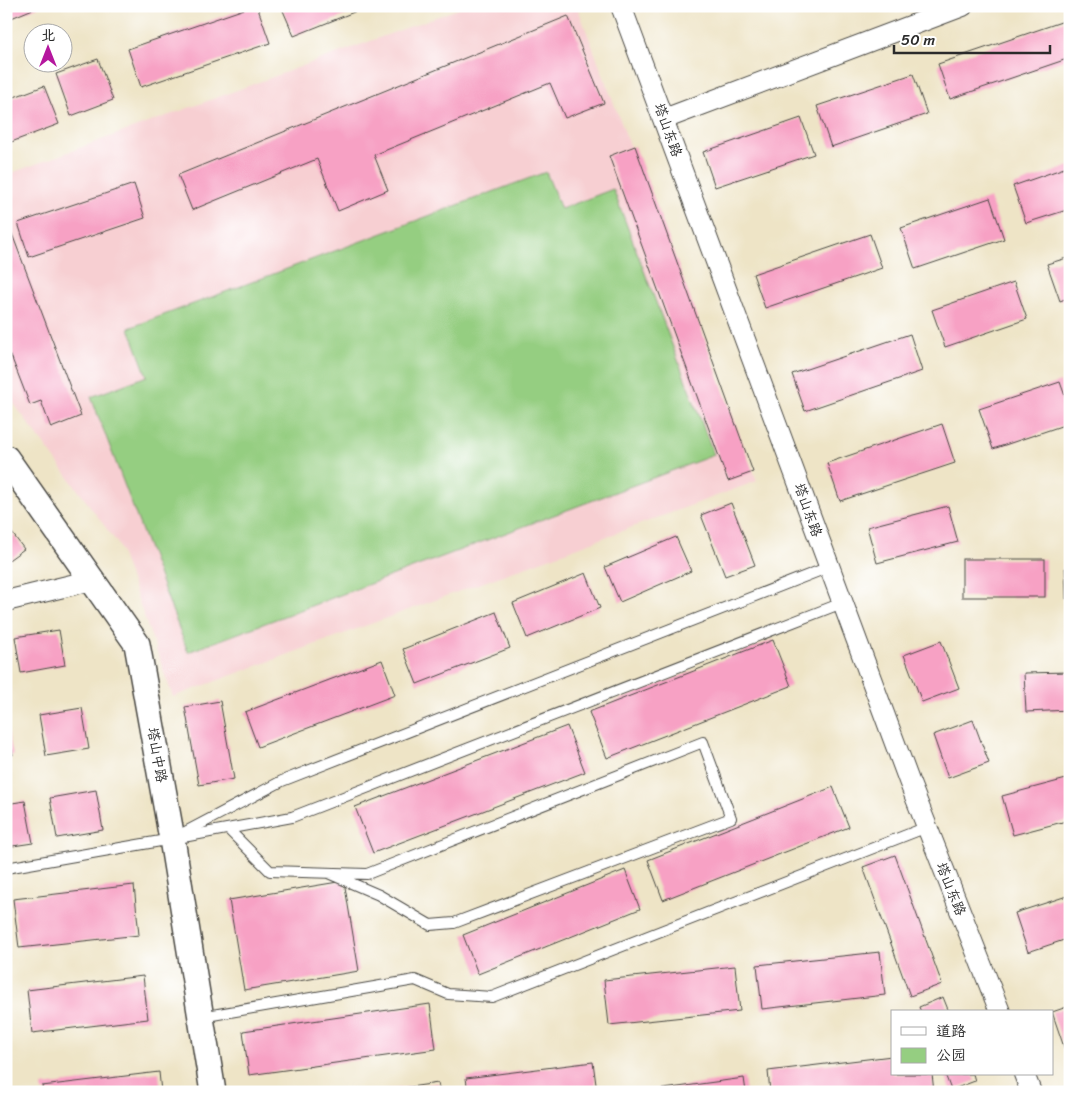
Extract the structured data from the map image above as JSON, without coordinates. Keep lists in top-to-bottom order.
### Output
{
  "streets": {
    "street": ["塔山东路", "塔山中路"]
  },
  "legend": ["道路", "公园"],
  "scale_bar": "50 m",
  "north": "top"
}
